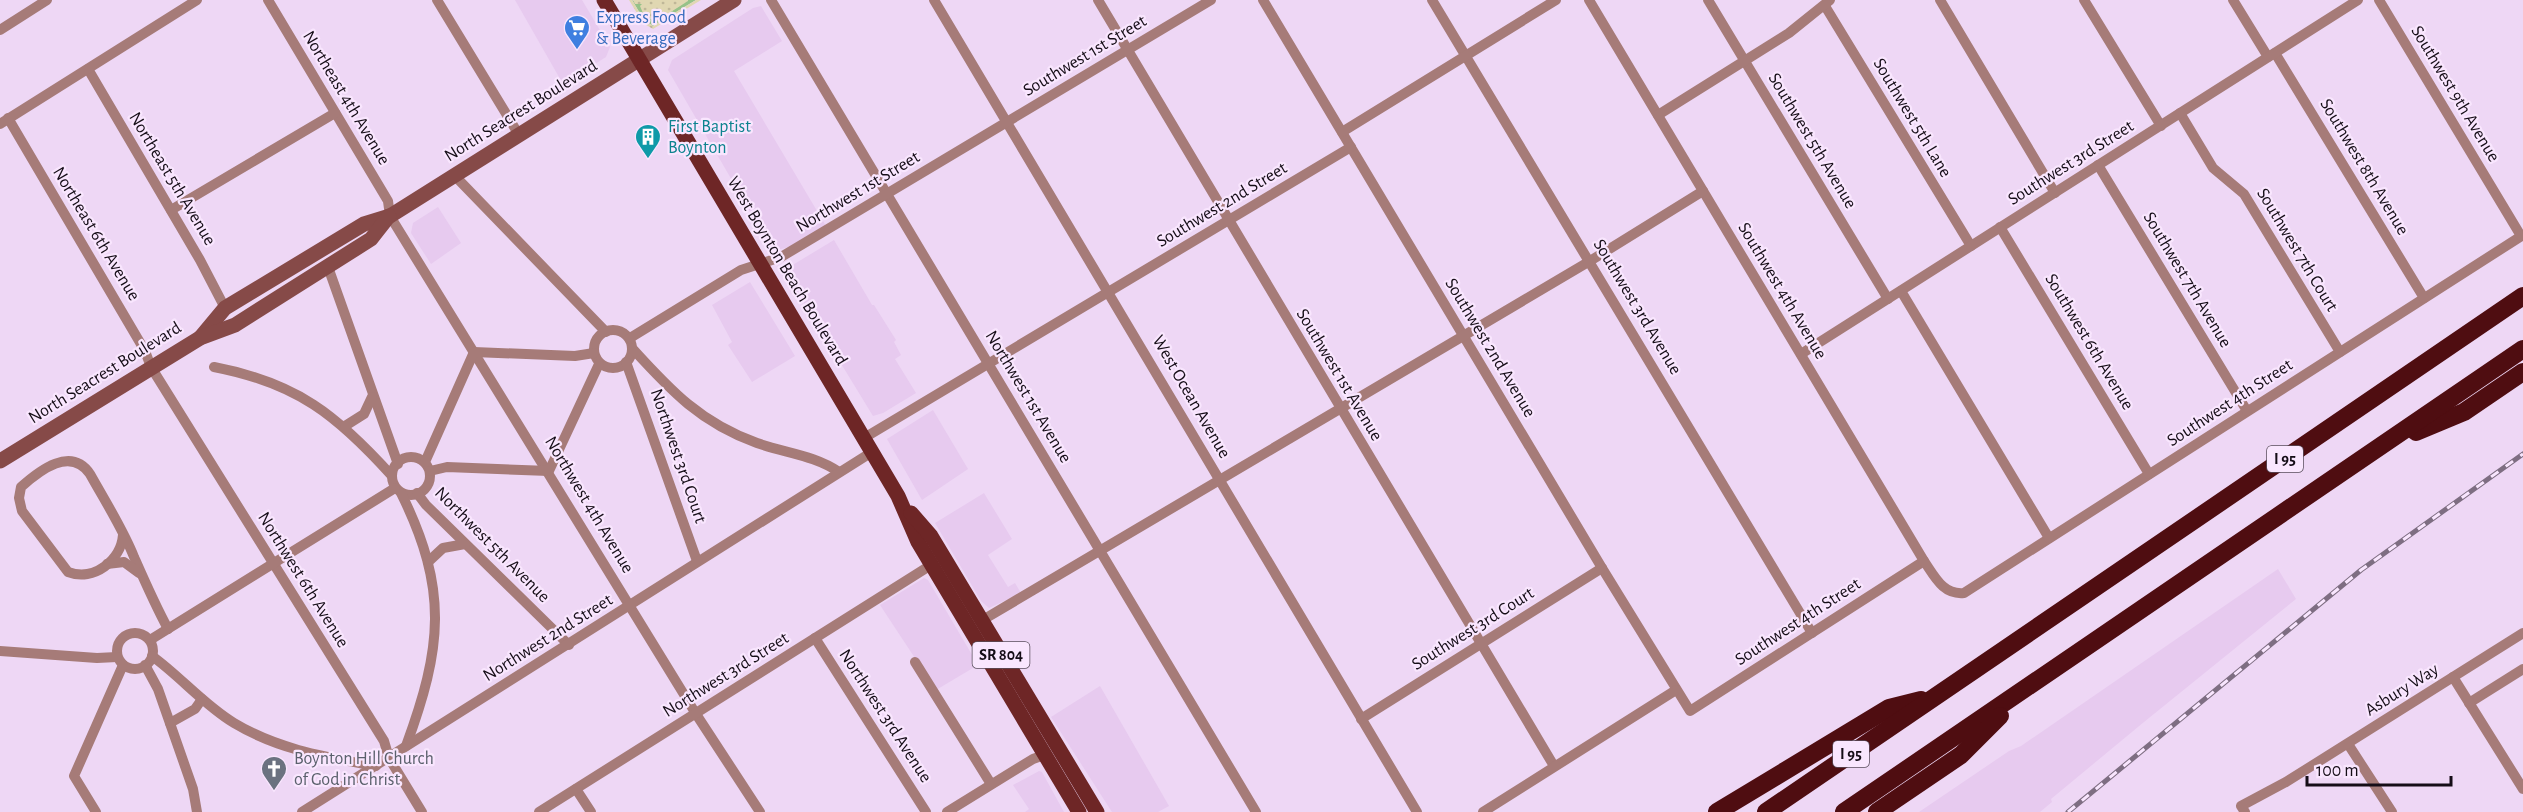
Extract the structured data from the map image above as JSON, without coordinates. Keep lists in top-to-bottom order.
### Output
{
  "streets": {
    "highway": ["I 95"],
    "main road": ["West Boynton Beach Boulevard", "SR 804"],
    "street": [
      "Southwest 1st Street",
      "Southwest 9th Avenue",
      "Northeast 4th Avenue",
      "North Seacrest Boulevard",
      "Southwest 5th Lane",
      "Southwest 5th Avenue",
      "Southwest 3rd Street",
      "Southwest 8th Avenue",
      "Northeast 5th Avenue",
      "Northwest 1st Street",
      "Southwest 2nd Street",
      "Northeast 6th Avenue",
      "Southwest 7th Court",
      "Southwest 7th Avenue",
      "Southwest 4th Avenue",
      "Southwest 3rd Avenue",
      "Southwest 6th Avenue",
      "Southwest 2nd Avenue",
      "Southwest 1st Avenue",
      "Northwest 1st Avenue",
      "West Ocean Avenue",
      "Southwest 4th Street",
      "Northwest 3rd Court",
      "Northwest 4th Avenue",
      "Northwest 5th Avenue",
      "Northwest 6th Avenue",
      "Southwest 3rd Court",
      "Northwest 2nd Street",
      "Northwest 3rd Street",
      "Asbury Way",
      "Northwest 3rd Avenue"
    ]
  },
  "crossings": [
    ["Southwest 1st Street", "Northwest 1st Street"],
    ["Southwest 1st Street", "Southwest 1st Avenue"],
    ["Southwest 1st Street", "West Ocean Avenue"],
    ["Southwest 9th Avenue", "Southwest 4th Street"],
    ["Northeast 4th Avenue", "North Seacrest Boulevard"],
    ["Northeast 4th Avenue", "Northwest 4th Avenue"],
    ["North Seacrest Boulevard", "Northeast 5th Avenue"],
    ["North Seacrest Boulevard", "Northeast 6th Avenue"],
    ["North Seacrest Boulevard", "West Boynton Beach Boulevard"],
    ["North Seacrest Boulevard", "Northwest 4th Avenue"],
    ["North Seacrest Boulevard", "Northwest 6th Avenue"],
    ["North Seacrest Boulevard", "SR 804"],
    ["Southwest 5th Lane", "Southwest 3rd Street"],
    ["Southwest 5th Avenue", "Southwest 3rd Street"],
    ["Southwest 3rd Street", "Southwest 8th Avenue"],
    ["Southwest 3rd Street", "Southwest 7th Court"],
    ["Southwest 3rd Street", "Southwest 7th Avenue"],
    ["Southwest 3rd Street", "Southwest 4th Avenue"],
    ["Southwest 3rd Street", "Southwest 6th Avenue"],
    ["Southwest 8th Avenue", "Southwest 4th Street"],
    ["Northwest 1st Street", "West Boynton Beach Boulevard"],
    ["Northwest 1st Street", "Northwest 1st Avenue"],
    ["Northwest 1st Street", "West Ocean Avenue"],
    ["Northwest 1st Street", "Northwest 3rd Court"],
    ["Southwest 2nd Street", "Southwest 2nd Avenue"],
    ["Southwest 2nd Street", "Southwest 1st Avenue"],
    ["Southwest 2nd Street", "West Ocean Avenue"],
    ["Northeast 6th Avenue", "Northwest 6th Avenue"],
    ["Southwest 7th Court", "Southwest 4th Street"],
    ["West Boynton Beach Boulevard", "Northwest 2nd Street"],
    ["West Boynton Beach Boulevard", "SR 804"],
    ["West Boynton Beach Boulevard", "Northwest 3rd Street"],
    ["Southwest 7th Avenue", "Southwest 4th Street"],
    ["Southwest 4th Avenue", "Southwest 4th Street"],
    ["Southwest 3rd Avenue", "Southwest 4th Street"],
    ["Southwest 6th Avenue", "Southwest 4th Street"],
    ["Southwest 2nd Avenue", "Southwest 4th Street"],
    ["Southwest 2nd Avenue", "Southwest 3rd Court"],
    ["Southwest 1st Avenue", "Southwest 3rd Court"],
    ["West Ocean Avenue", "Southwest 3rd Court"],
    ["Northwest 3rd Court", "Northwest 2nd Street"],
    ["Northwest 4th Avenue", "Northwest 2nd Street"],
    ["Northwest 4th Avenue", "Northwest 3rd Street"],
    ["Northwest 5th Avenue", "Northwest 2nd Street"],
    ["Northwest 6th Avenue", "Northwest 2nd Street"],
    ["Northwest 3rd Street", "Northwest 3rd Avenue"]
  ],
  "places": {
    "supermarket": ["Express Food & Beverage"],
    "building": ["First Baptist Boynton"],
    "church": ["Boynton Hill Church of God in Christ"]
  },
  "scale_bar": "100 m"
}
